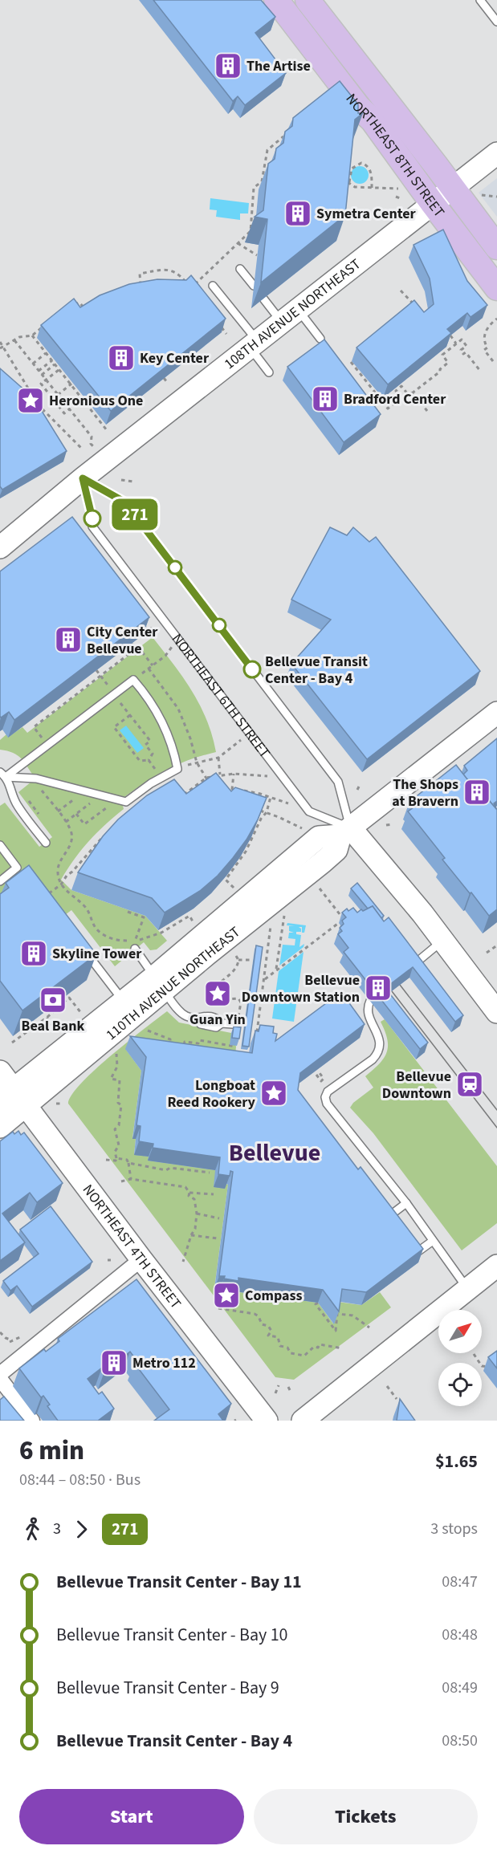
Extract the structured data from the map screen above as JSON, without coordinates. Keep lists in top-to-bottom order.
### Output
{
  "streets": {
    "main road": ["NORTHEAST 8TH STREET"],
    "street": [
      "108TH AVENUE NORTHEAST",
      "NORTHEAST 6TH STREET",
      "110TH AVENUE NORTHEAST",
      "NORTHEAST 4TH STREET"
    ]
  },
  "crossings": [
    ["NORTHEAST 8TH STREET", "108TH AVENUE NORTHEAST"],
    ["108TH AVENUE NORTHEAST", "NORTHEAST 6TH STREET"],
    ["NORTHEAST 6TH STREET", "110TH AVENUE NORTHEAST"],
    ["110TH AVENUE NORTHEAST", "NORTHEAST 4TH STREET"]
  ],
  "districts": ["Bellevue"],
  "places": {
    "building": [
      "The Artise",
      "Symetra Center",
      "Key Center",
      "Bradford Center",
      "City Center Bellevue",
      "The Shops at Bravern",
      "Skyline Tower",
      "Bellevue Downtown Station",
      "Metro 112"
    ],
    "place": [
      "Heronious One",
      "Guan Yin",
      "Longboat Reed Rookery",
      "Compass"
    ],
    "other": ["Bellevue Transit Center - Bay 4"],
    "bank": ["Beal Bank"],
    "station": ["Bellevue Downtown"]
  },
  "lines": ["bus line 271"],
  "north": "top right",
  "page": {
    "on_map": "271",
    "heading": ["6 min", "08:44 – 08:50 · Bus", "$1.65"],
    "legs": ["3", "271", "3 stops"],
    "list": [
      {
        "name": "Bellevue Transit Center - Bay 11",
        "value": "08:47"
      },
      {
        "name": "Bellevue Transit Center - Bay 10",
        "value": "08:48"
      },
      {
        "name": "Bellevue Transit Center - Bay 9",
        "value": "08:49"
      },
      {
        "name": "Bellevue Transit Center - Bay 4",
        "value": "08:50"
      }
    ],
    "buttons": ["Start", "Tickets"]
  }
}
